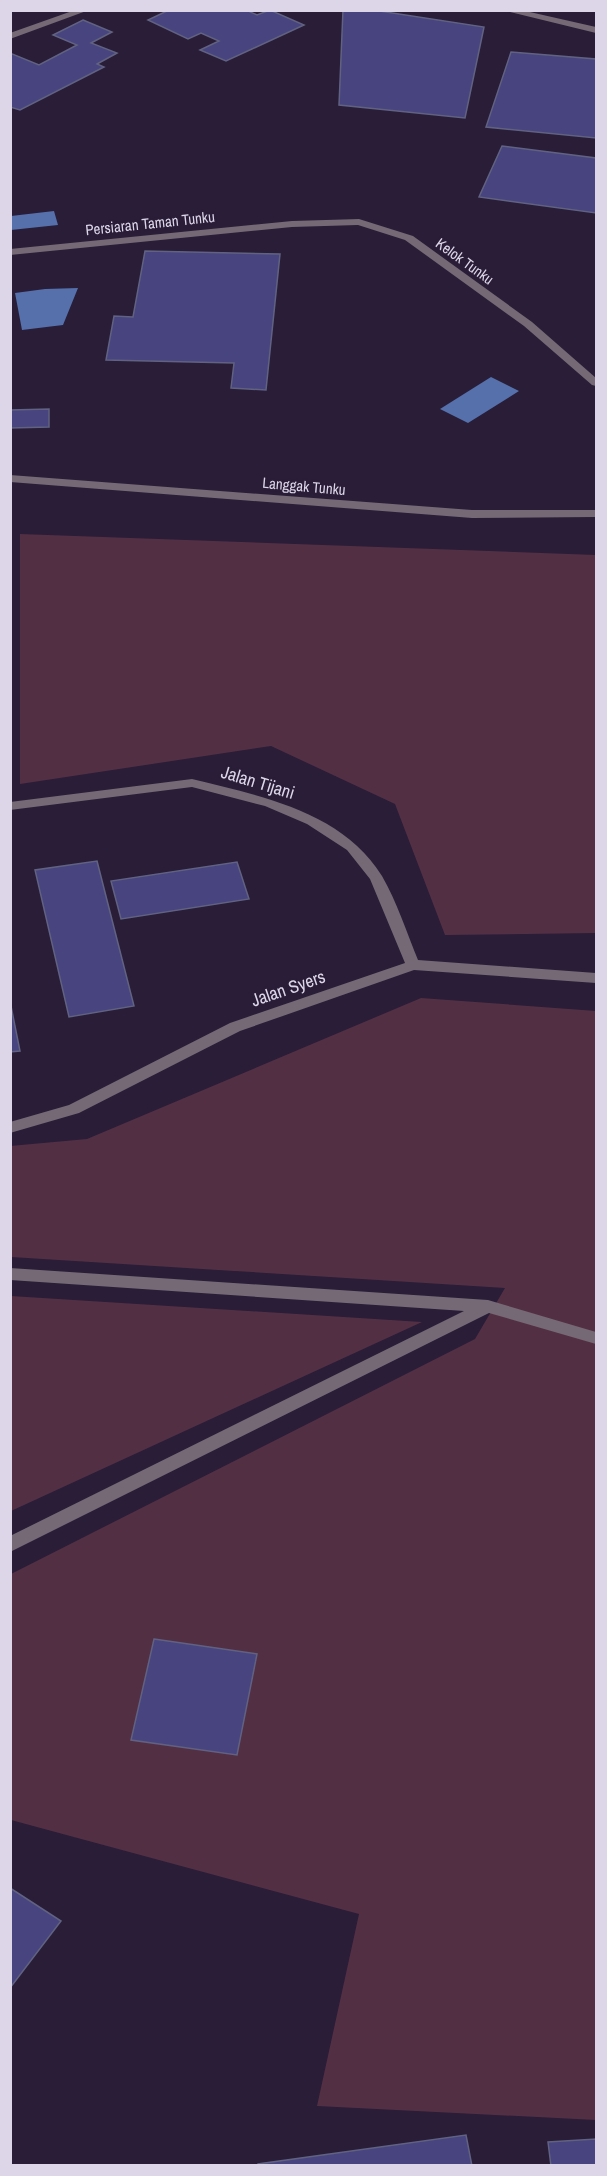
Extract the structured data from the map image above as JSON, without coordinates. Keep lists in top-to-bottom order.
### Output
{
  "streets": {
    "street": [
      "Persiaran Taman Tunku",
      "Kelok Tunku",
      "Langgak Tunku",
      "Jalan Tijani",
      "Jalan Syers"
    ]
  },
  "crossings": [
    ["Persiaran Taman Tunku", "Kelok Tunku"],
    ["Jalan Tijani", "Jalan Syers"]
  ]
}
